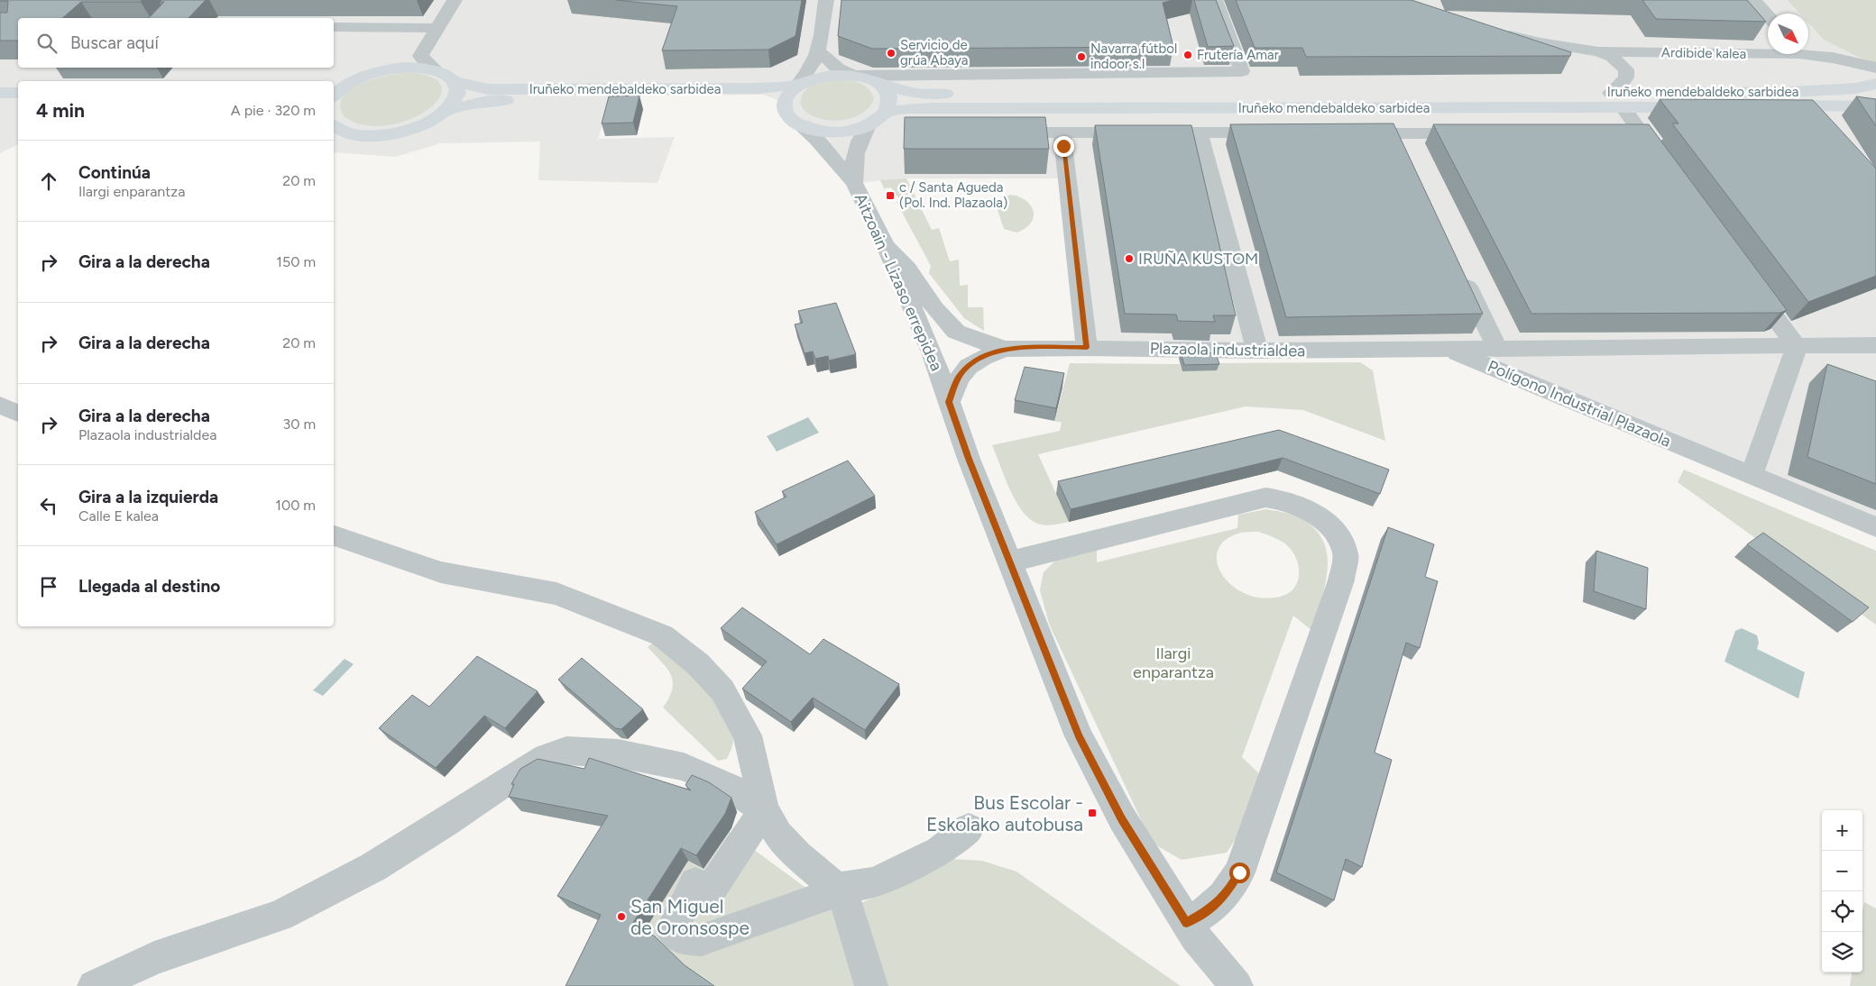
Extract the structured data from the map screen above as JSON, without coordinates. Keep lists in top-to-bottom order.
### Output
{
  "streets": {
    "highway": ["Iruñeko mendebaldeko sarbidea"],
    "street": [
      "Ardibide kalea",
      "Aitzoain - Lizaso errepidea",
      "Plazaola industrialdea",
      "Polígono Industrial Plazaola"
    ]
  },
  "crossings": [
    ["Ardibide kalea", "Iruñeko mendebaldeko sarbidea"],
    ["Plazaola industrialdea", "Polígono Industrial Plazaola"]
  ],
  "parks": ["Ilargi enparantza"],
  "places": {
    "other": [
      "Servicio de grúa Abaya",
      "Frutería Amar",
      "Navarra fútbol indoor s.l",
      "IRUÑA KUSTOM",
      "San Miguel de Oronsospe"
    ],
    "transit": ["c / Santa Agueda (Pol. Ind. Plazaola)", "Bus Escolar - Eskolako autobusa"]
  },
  "north": "bottom right",
  "page": {
    "search": "Buscar aquí",
    "heading": ["4 min", "A pie · 320 m"],
    "list": [
      ["Continúa", "Ilargi enparantza", "20 m"],
      ["Gira a la derecha", "150 m"],
      ["Gira a la derecha", "20 m"],
      ["Gira a la derecha", "Plazaola industrialdea", "30 m"],
      ["Gira a la izquierda", "Calle E kalea", "100 m"],
      "Llegada al destino"
    ],
    "map_buttons": ["+", "−"]
  }
}
